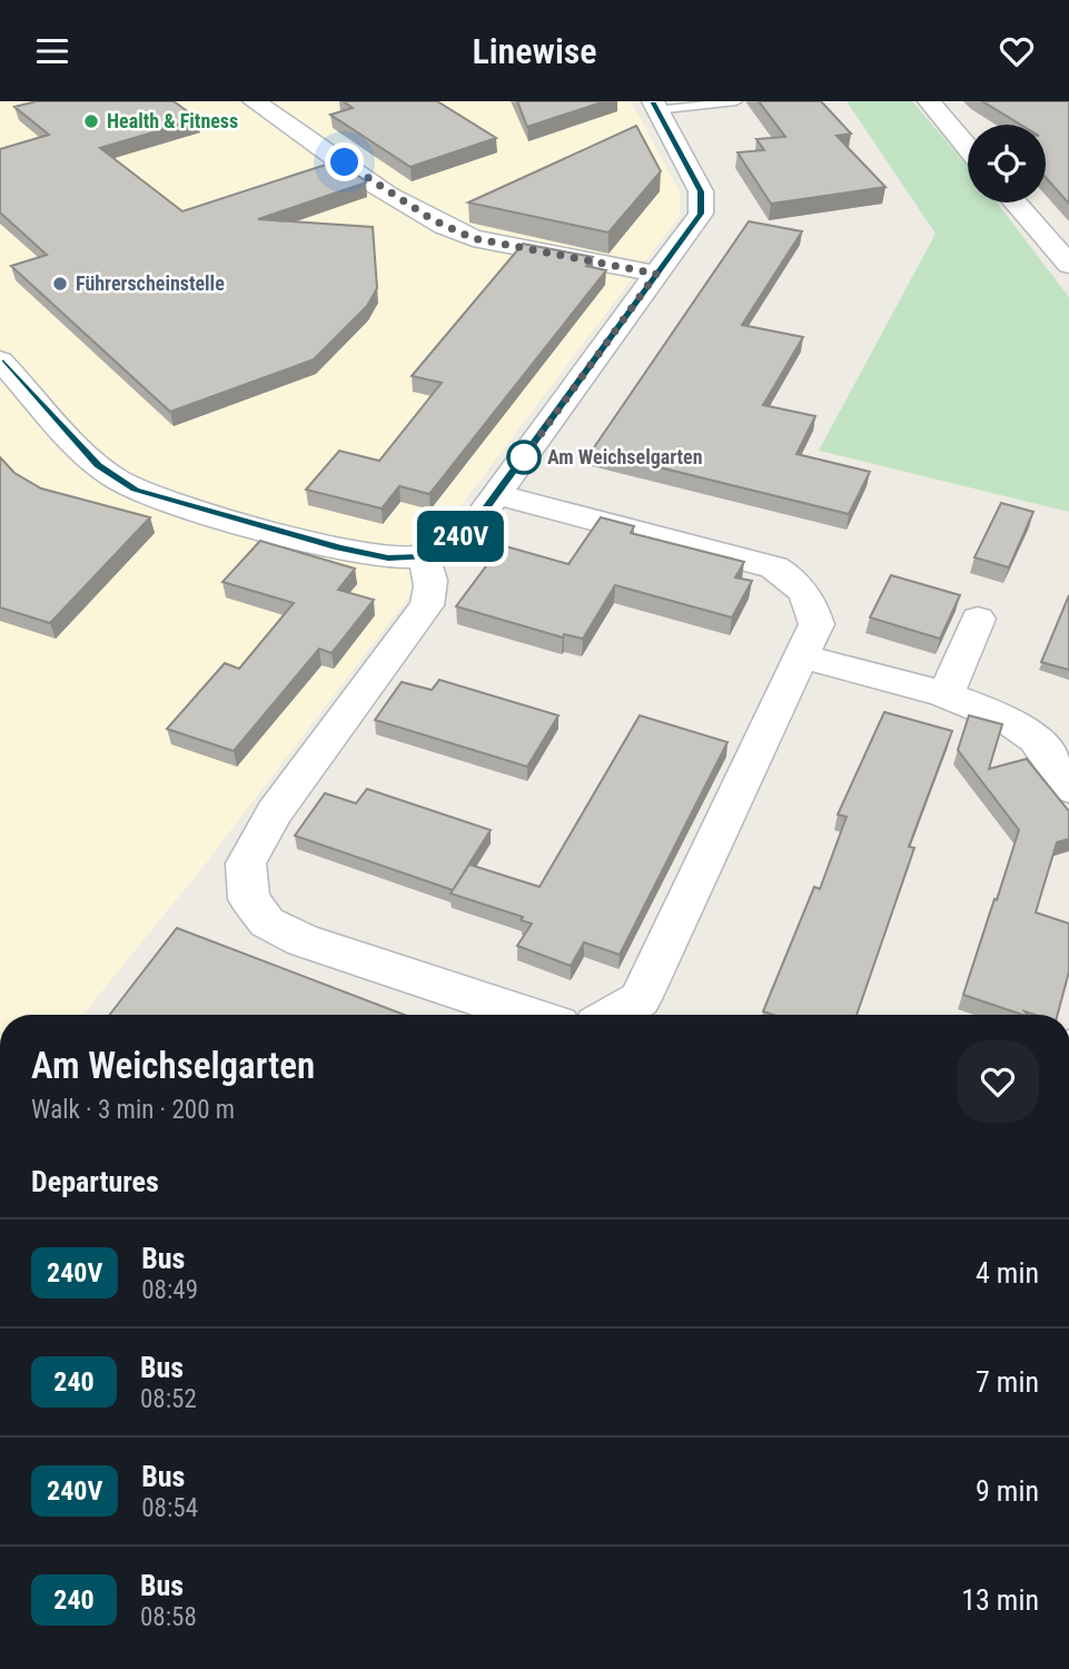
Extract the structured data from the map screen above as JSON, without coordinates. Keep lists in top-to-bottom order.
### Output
{
  "places": ["Health & Fitness", "Führerscheinstelle", "Am Weichselgarten"],
  "lines": ["bus line 240V"],
  "page": {
    "header": "Linewise",
    "on_map": "240V",
    "heading": [
      ["Am Weichselgarten", "Walk · 3 min · 200 m"],
      "Departures"
    ],
    "list": [
      {
        "mark": "240V",
        "name": "Bus",
        "note": "08:49",
        "value": "4 min"
      },
      {
        "mark": "240",
        "name": "Bus",
        "note": "08:52",
        "value": "7 min"
      },
      {
        "mark": "240V",
        "name": "Bus",
        "note": "08:54",
        "value": "9 min"
      },
      {
        "mark": "240",
        "name": "Bus",
        "note": "08:58",
        "value": "13 min"
      }
    ]
  }
}
